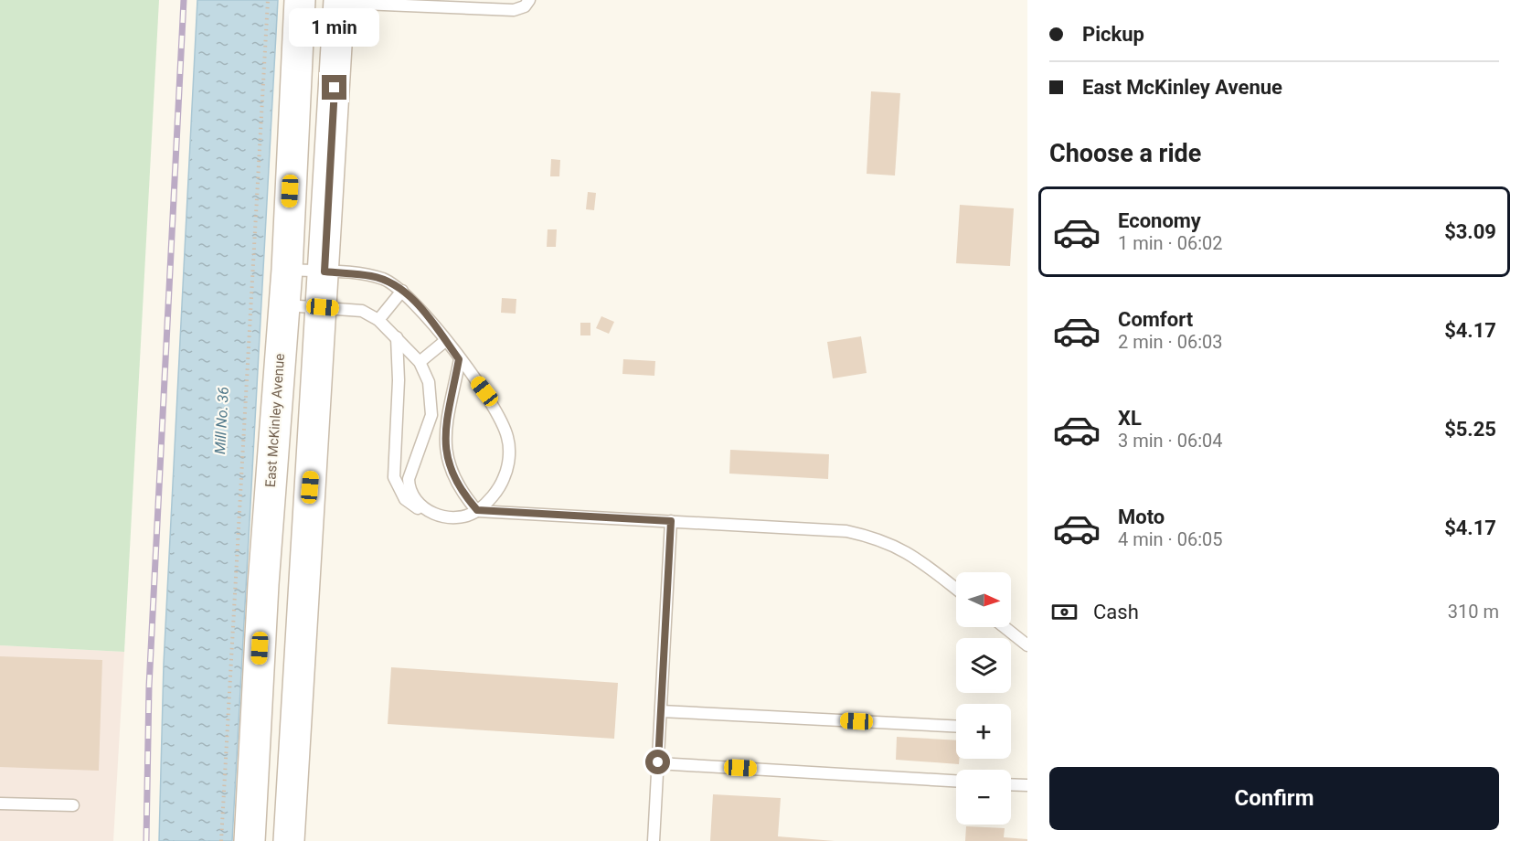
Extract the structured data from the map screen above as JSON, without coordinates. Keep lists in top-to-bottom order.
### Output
{
  "streets": {
    "main road": ["East McKinley Avenue"]
  },
  "water": ["Mill No. 36"],
  "north": "right",
  "page": {
    "banner": ["Pickup", "East McKinley Avenue"],
    "bubble": "1 min",
    "heading": "Choose a ride",
    "list": [
      {
        "name": "Economy",
        "note": "1 min · 06:02",
        "value": "$3.09"
      },
      {
        "name": "Comfort",
        "note": "2 min · 06:03",
        "value": "$4.17"
      },
      {
        "name": "XL",
        "note": "3 min · 06:04",
        "value": "$5.25"
      },
      {
        "name": "Moto",
        "note": "4 min · 06:05",
        "value": "$4.17"
      }
    ],
    "map_buttons": ["+", "−"],
    "pay": ["Cash", "310 m"],
    "buttons": "Confirm"
  }
}
